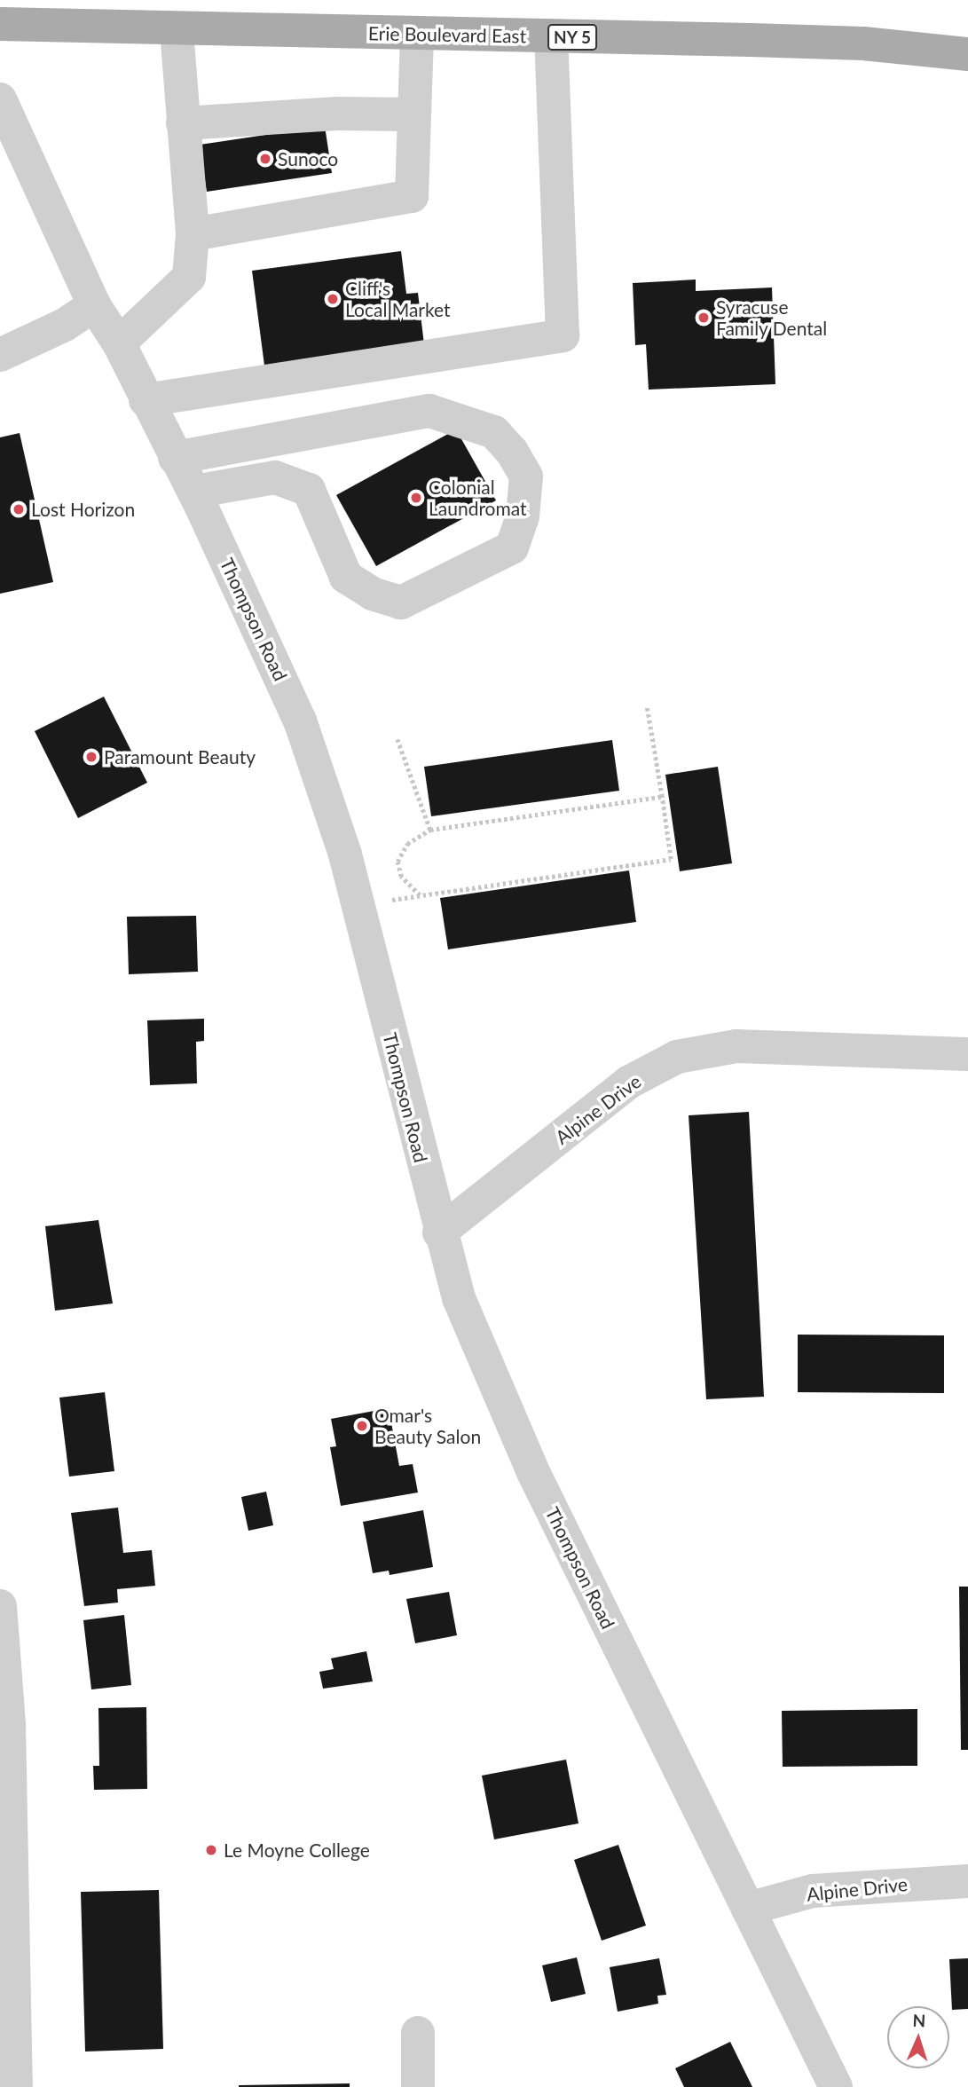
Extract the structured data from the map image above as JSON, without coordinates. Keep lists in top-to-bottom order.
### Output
{
  "streets": {
    "main road": ["Erie Boulevard East", "NY 5"],
    "street": ["Thompson Road", "Alpine Drive"]
  },
  "crossings": [
    ["Thompson Road", "Alpine Drive"]
  ],
  "places": [
    "Sunoco",
    "Cliff's Local Market",
    "Syracuse Family Dental",
    "Colonial Laundromat",
    "Lost Horizon",
    "Paramount Beauty",
    "Omar's Beauty Salon",
    "Le Moyne College"
  ],
  "north": "top"
}
